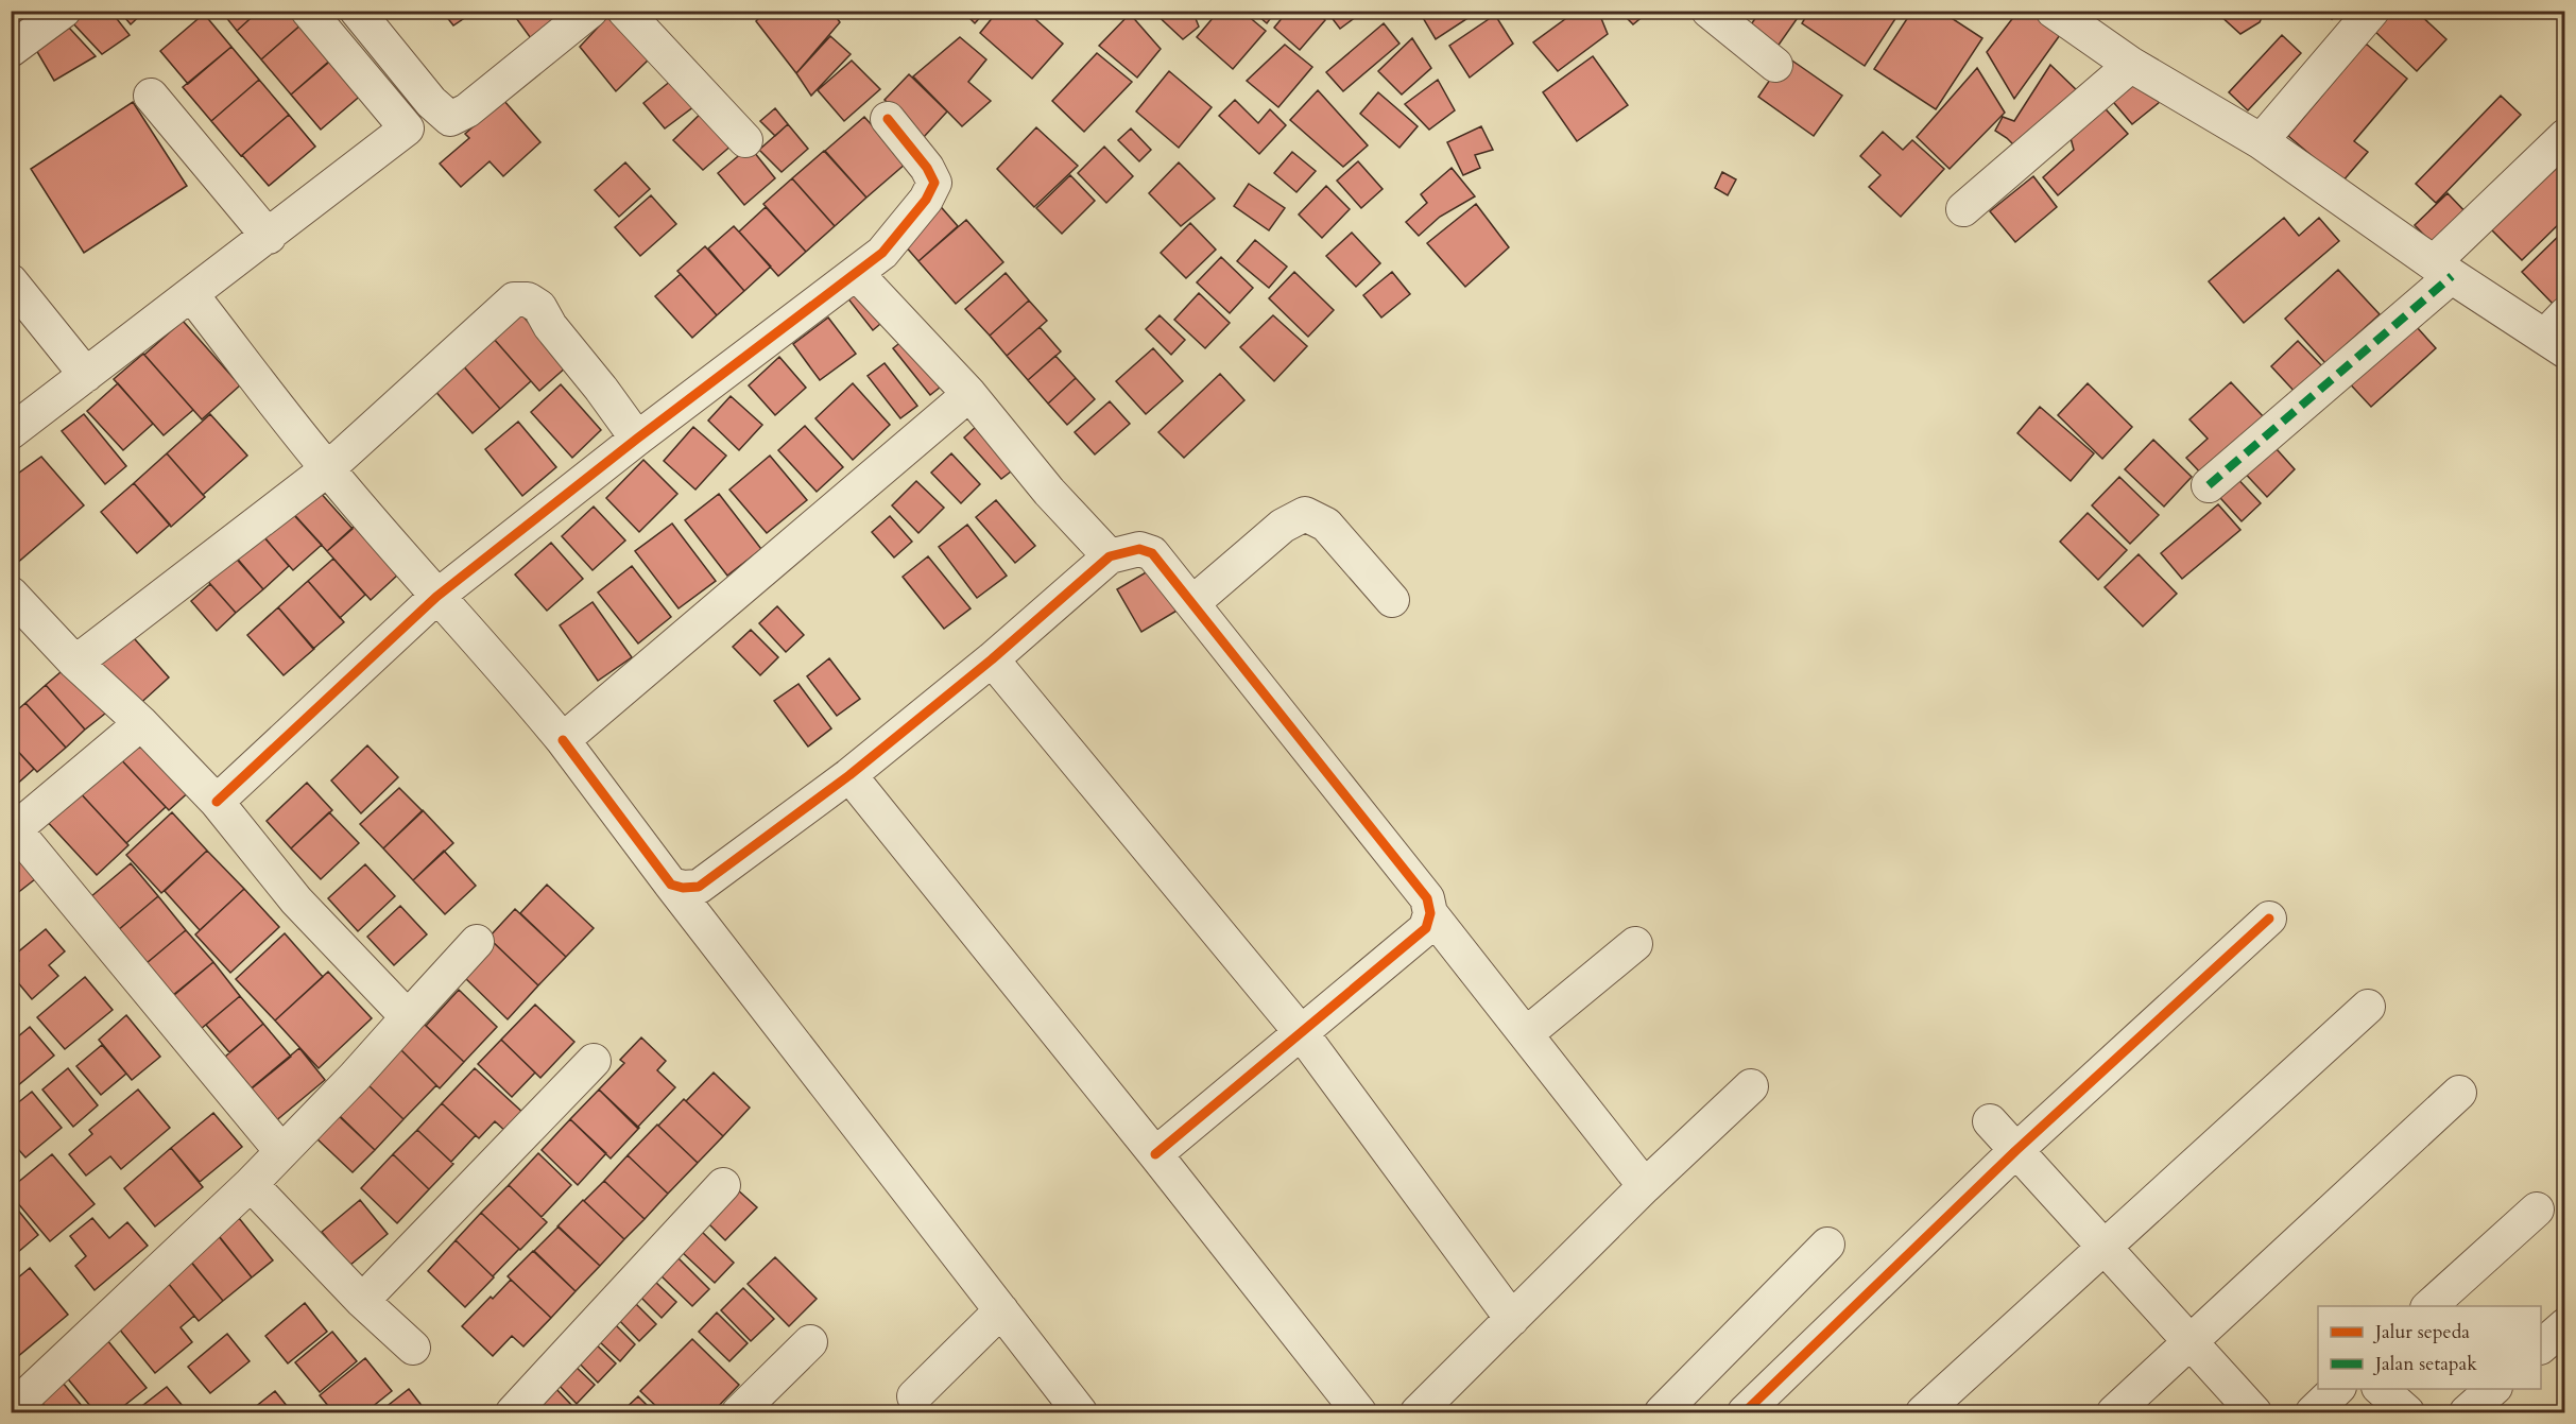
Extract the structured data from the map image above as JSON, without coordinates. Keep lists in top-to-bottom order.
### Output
{
  "legend": ["Jalur sepeda", "Jalan setapak"]
}
